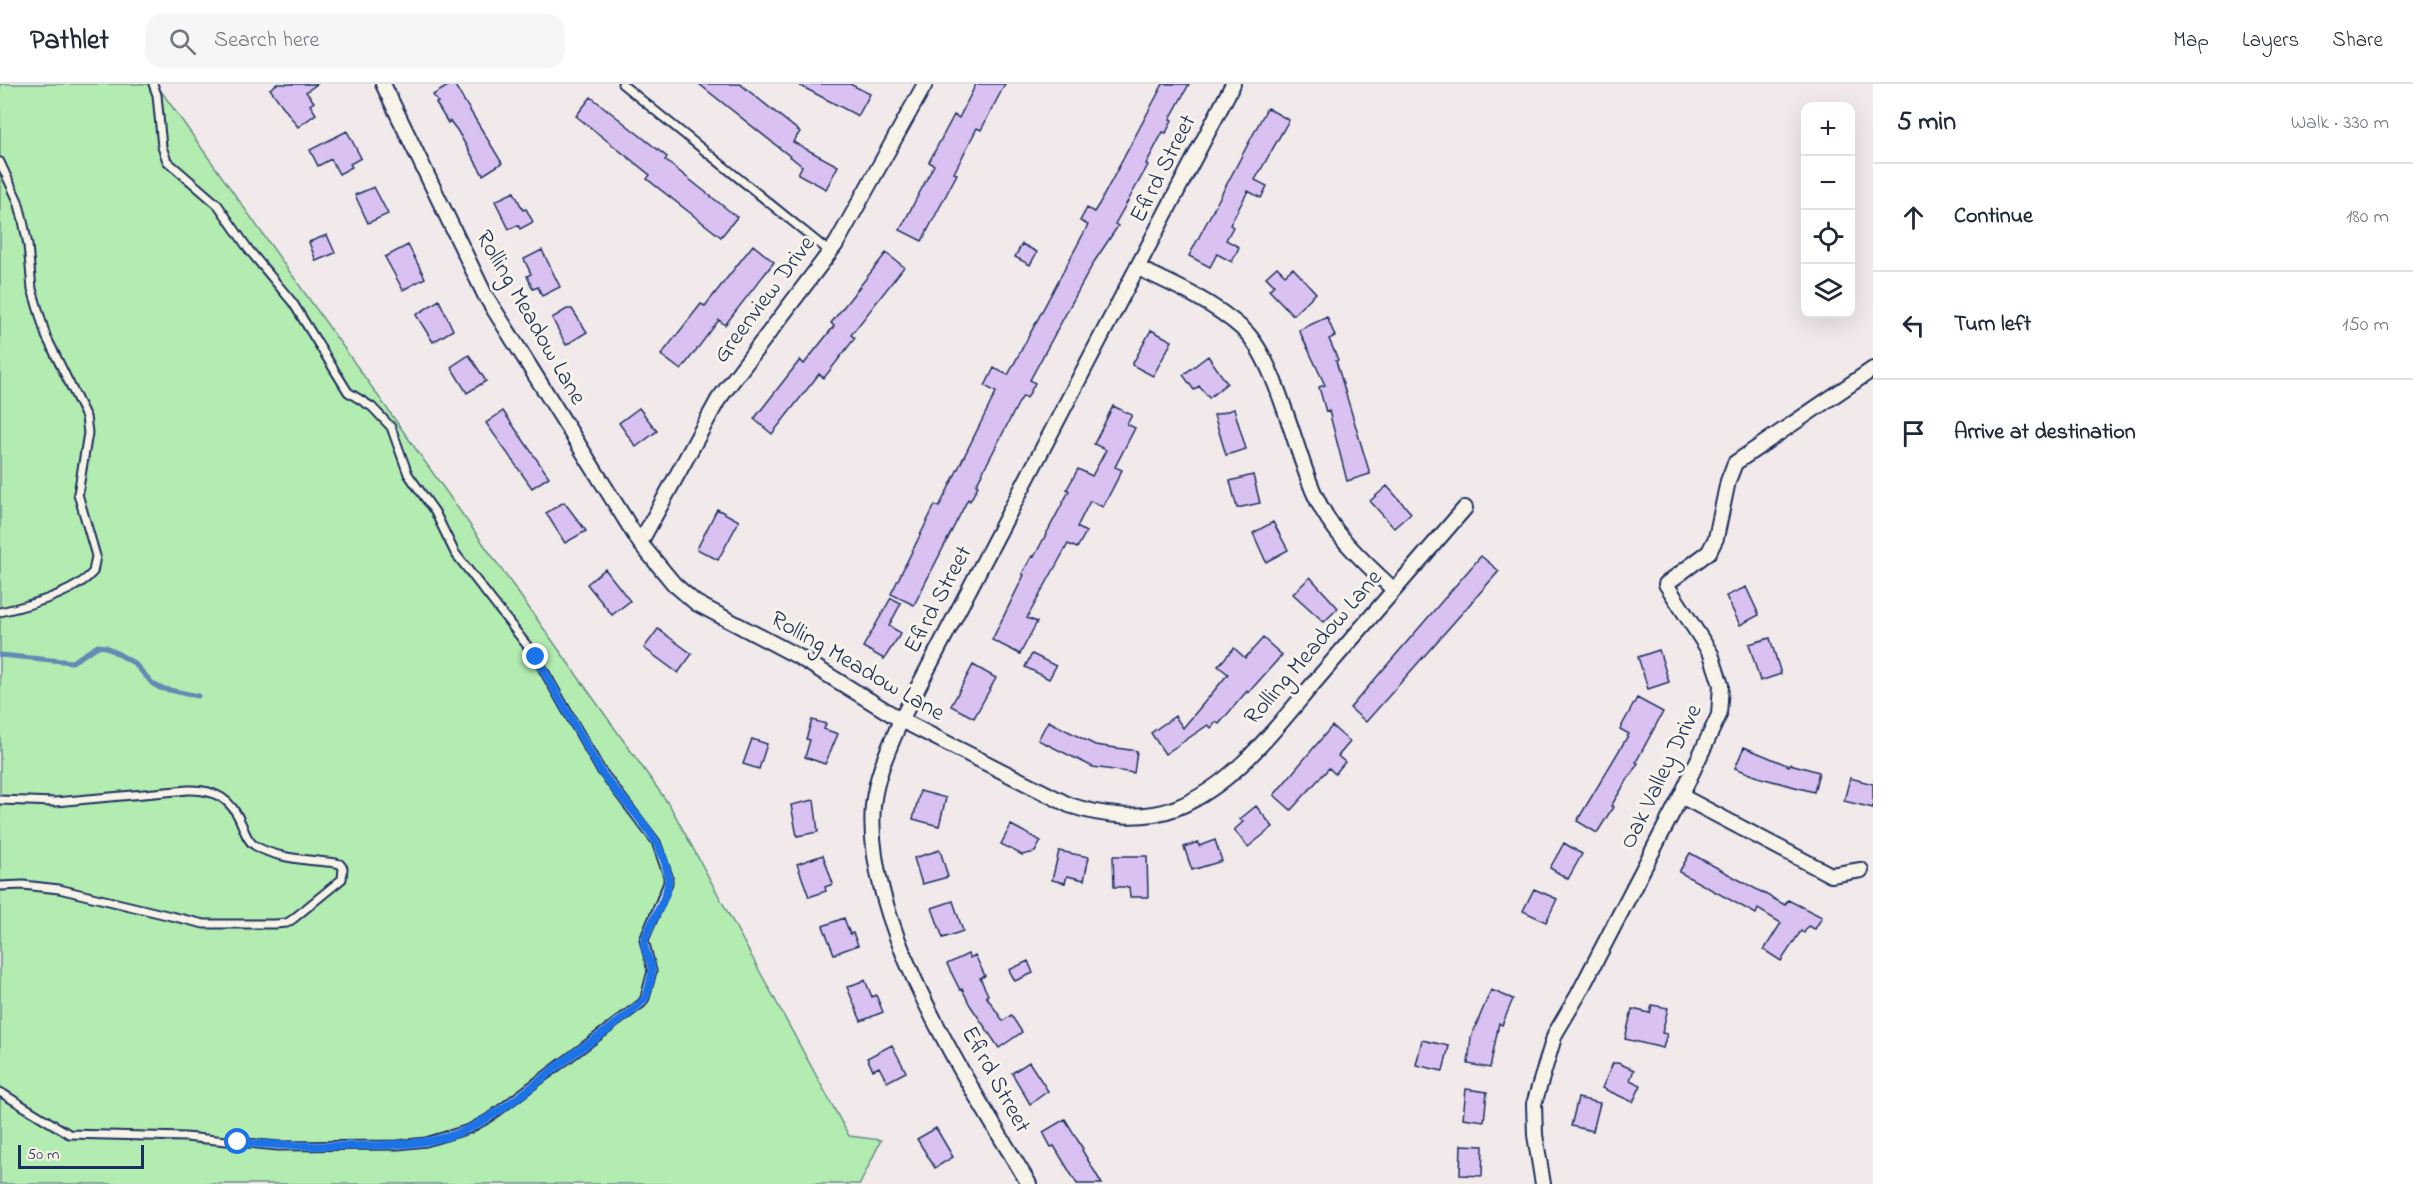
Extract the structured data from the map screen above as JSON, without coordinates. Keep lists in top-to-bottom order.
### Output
{
  "streets": {
    "street": [
      "Efird Street",
      "Greenview Drive",
      "Rolling Meadow Lane",
      "Oak Valley Drive"
    ]
  },
  "crossings": [
    ["Efird Street", "Rolling Meadow Lane"],
    ["Greenview Drive", "Rolling Meadow Lane"]
  ],
  "scale_bar": "50 m",
  "page": {
    "header": "Pathlet",
    "search": "Search here",
    "nav": ["Map", "Layers", "Share"],
    "heading": ["5 min", "Walk · 330 m"],
    "map_buttons": ["+", "−"],
    "list": [
      ["Continue", "180 m"],
      ["Turn left", "150 m"],
      "Arrive at destination"
    ],
    "scale": "50 m"
  }
}
